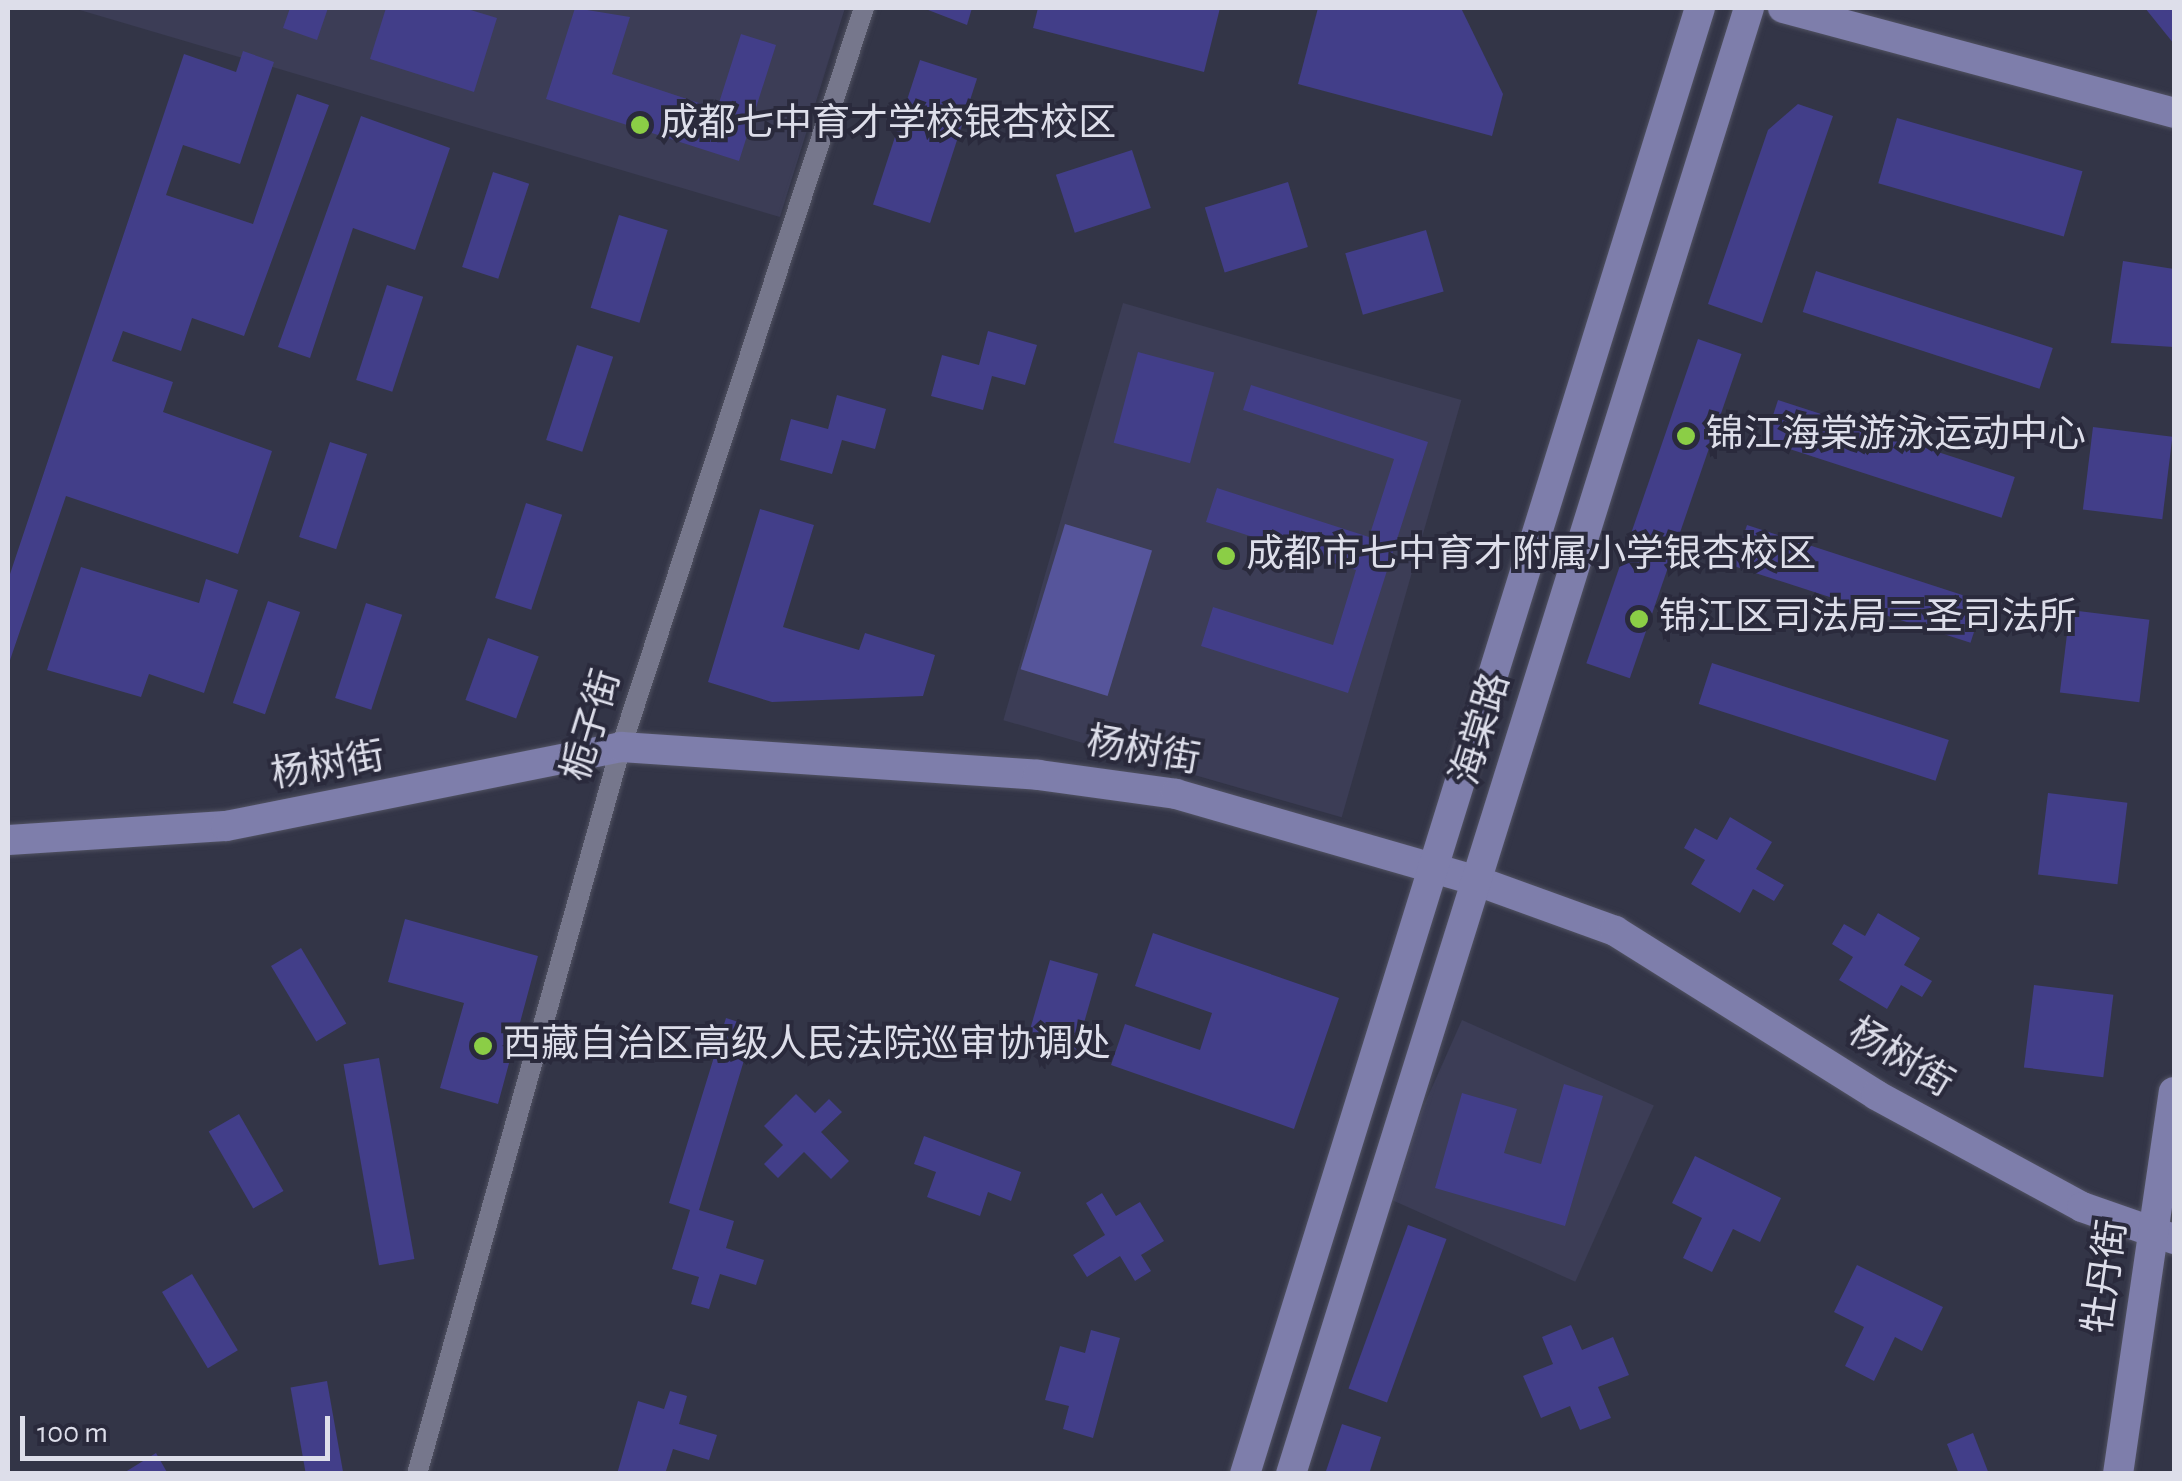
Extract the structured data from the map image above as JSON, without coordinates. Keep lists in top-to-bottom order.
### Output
{
  "streets": {
    "main road": ["海棠路", "杨树街", "牡丹街"],
    "street": ["栀子街"]
  },
  "crossings": [
    ["栀子街", "杨树街"],
    ["海棠路", "杨树街"],
    ["杨树街", "牡丹街"]
  ],
  "places": [
    "成都七中育才学校银杏校区",
    "锦江海棠游泳运动中心",
    "成都市七中育才附属小学银杏校区",
    "锦江区司法局三圣司法所",
    "西藏自治区高级人民法院巡审协调处"
  ],
  "scale_bar": "100 m"
}
